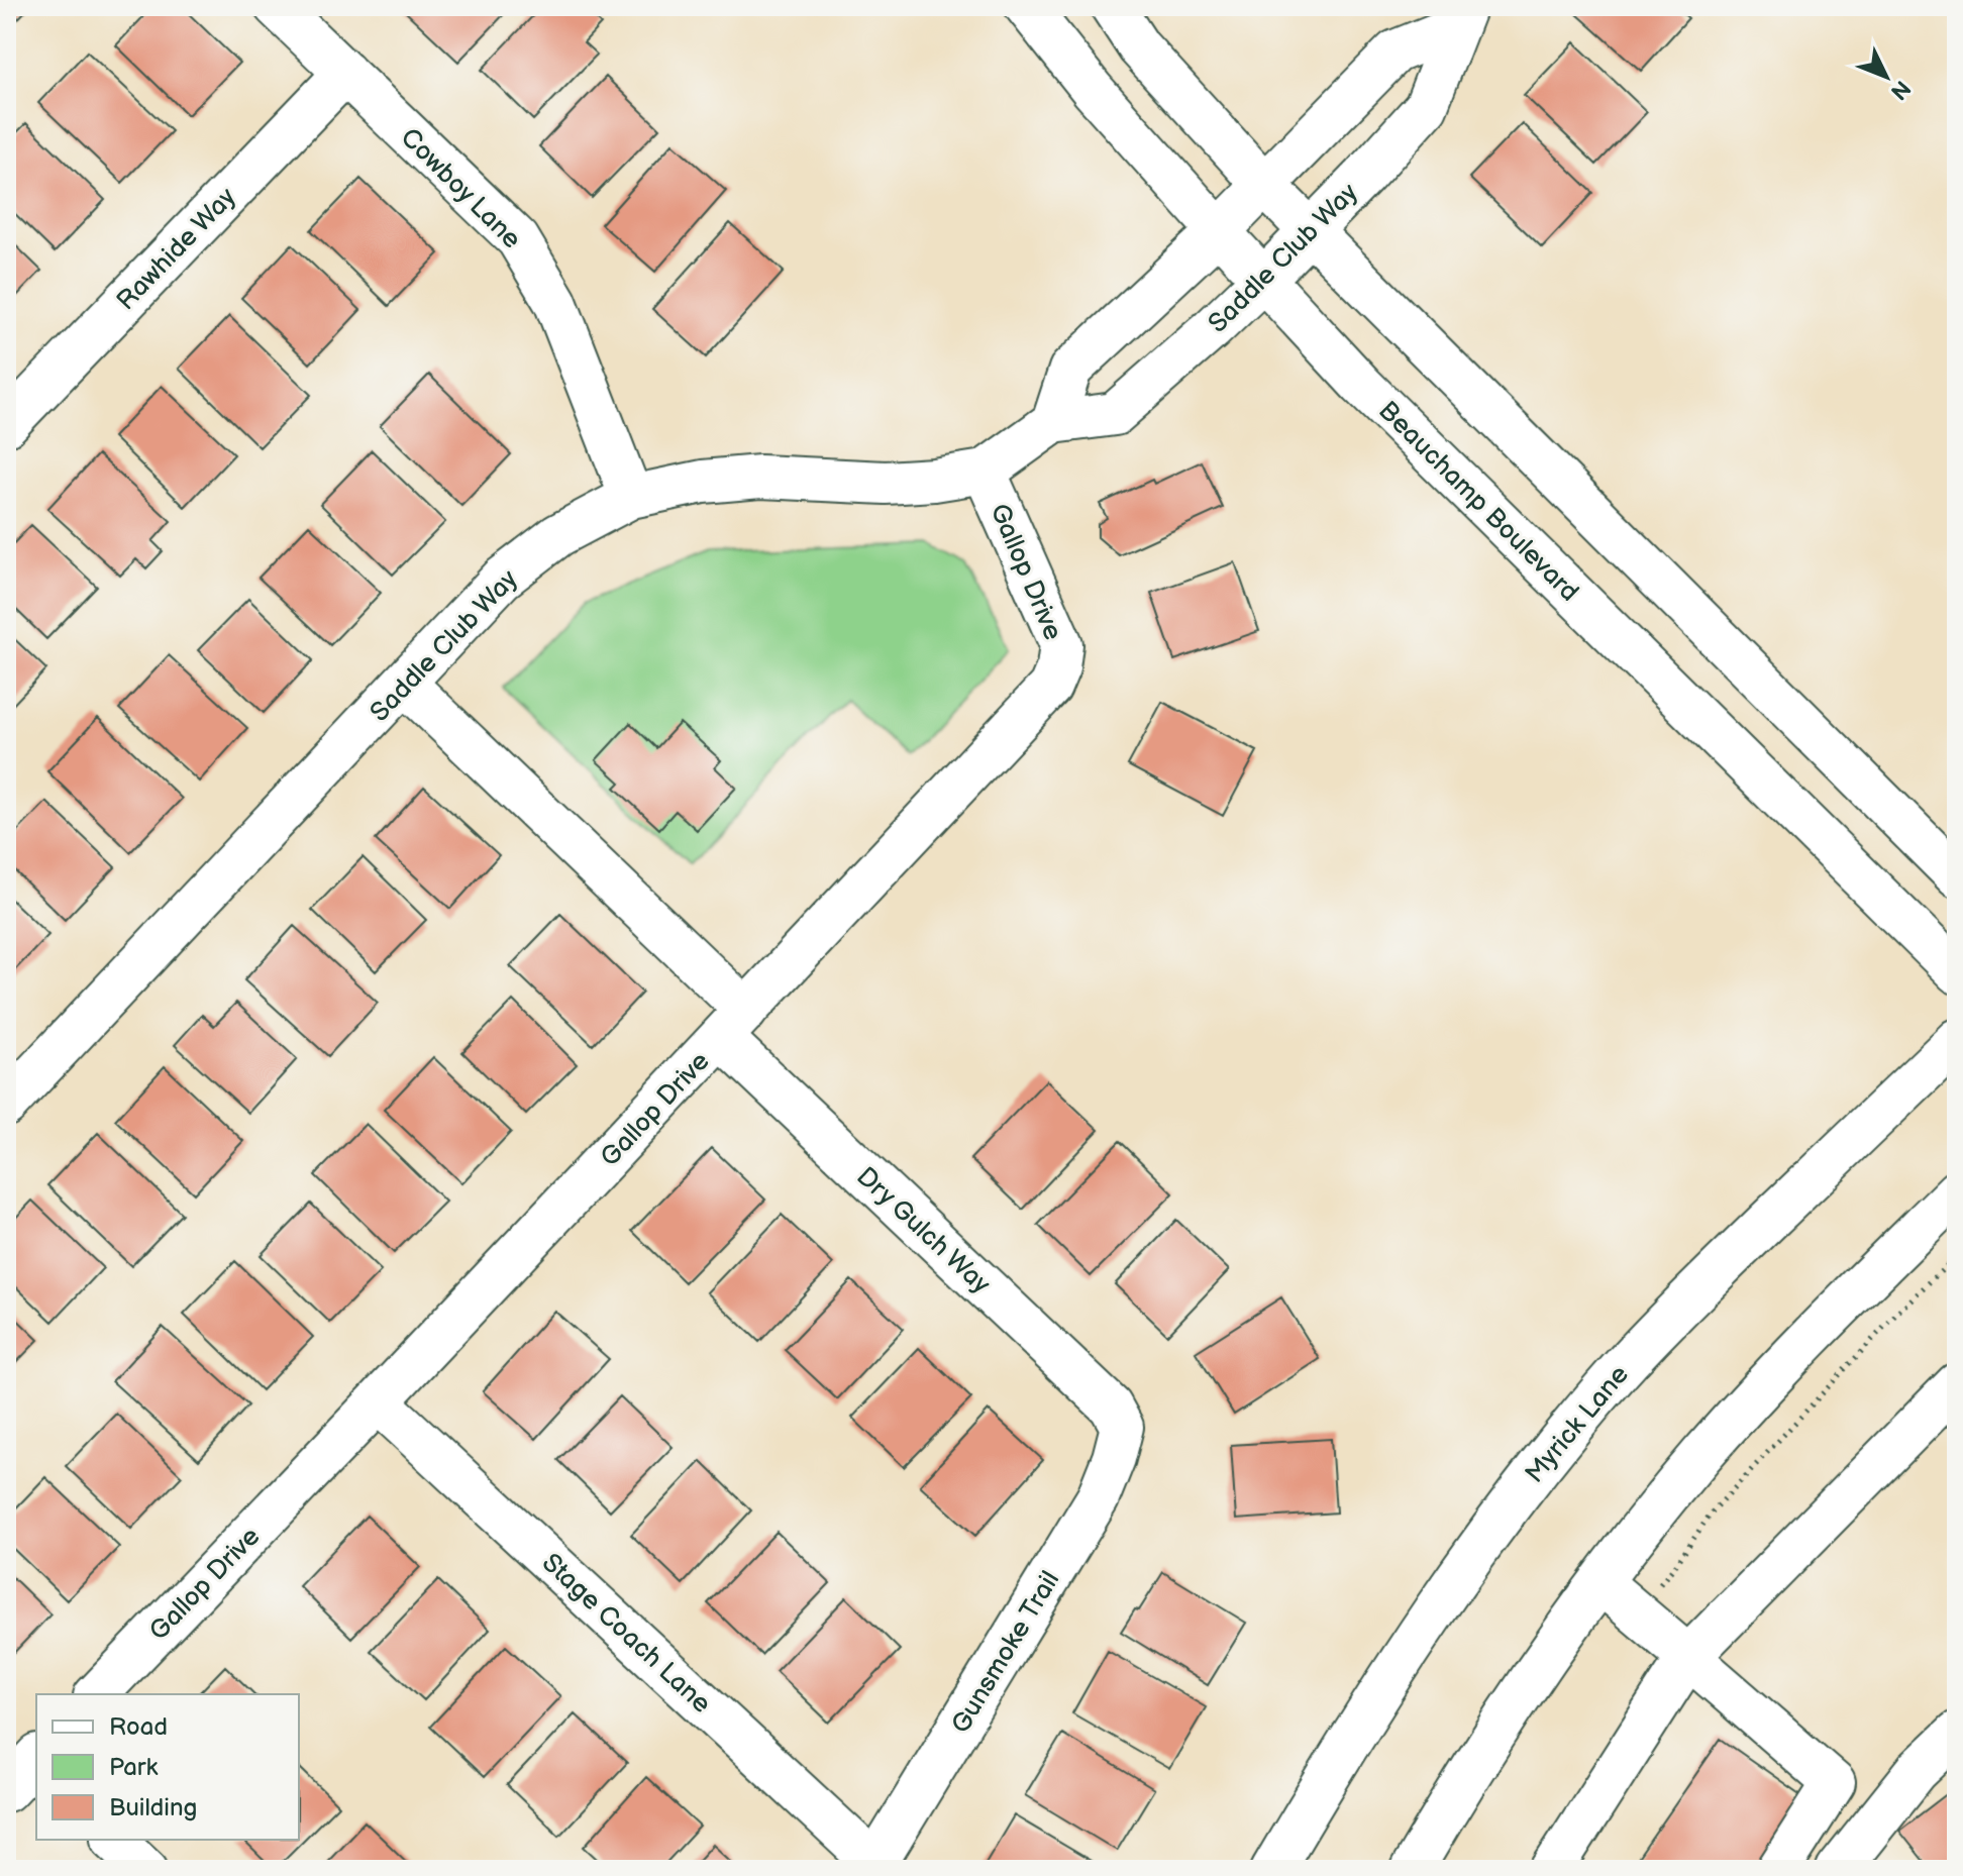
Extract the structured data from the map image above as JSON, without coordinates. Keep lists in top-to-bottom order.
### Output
{
  "streets": {
    "street": [
      "Cowboy Lane",
      "Rawhide Way",
      "Saddle Club Way",
      "Beauchamp Boulevard",
      "Gallop Drive",
      "Dry Gulch Way",
      "Myrick Lane",
      "Stage Coach Lane",
      "Gunsmoke Trail"
    ]
  },
  "crossings": [
    ["Cowboy Lane", "Rawhide Way"],
    ["Cowboy Lane", "Saddle Club Way"],
    ["Saddle Club Way", "Beauchamp Boulevard"],
    ["Saddle Club Way", "Gallop Drive"],
    ["Saddle Club Way", "Dry Gulch Way"],
    ["Gallop Drive", "Dry Gulch Way"],
    ["Gallop Drive", "Stage Coach Lane"],
    ["Dry Gulch Way", "Gunsmoke Trail"],
    ["Stage Coach Lane", "Gunsmoke Trail"]
  ],
  "legend": ["Road", "Park", "Building"],
  "north": "bottom right"
}
